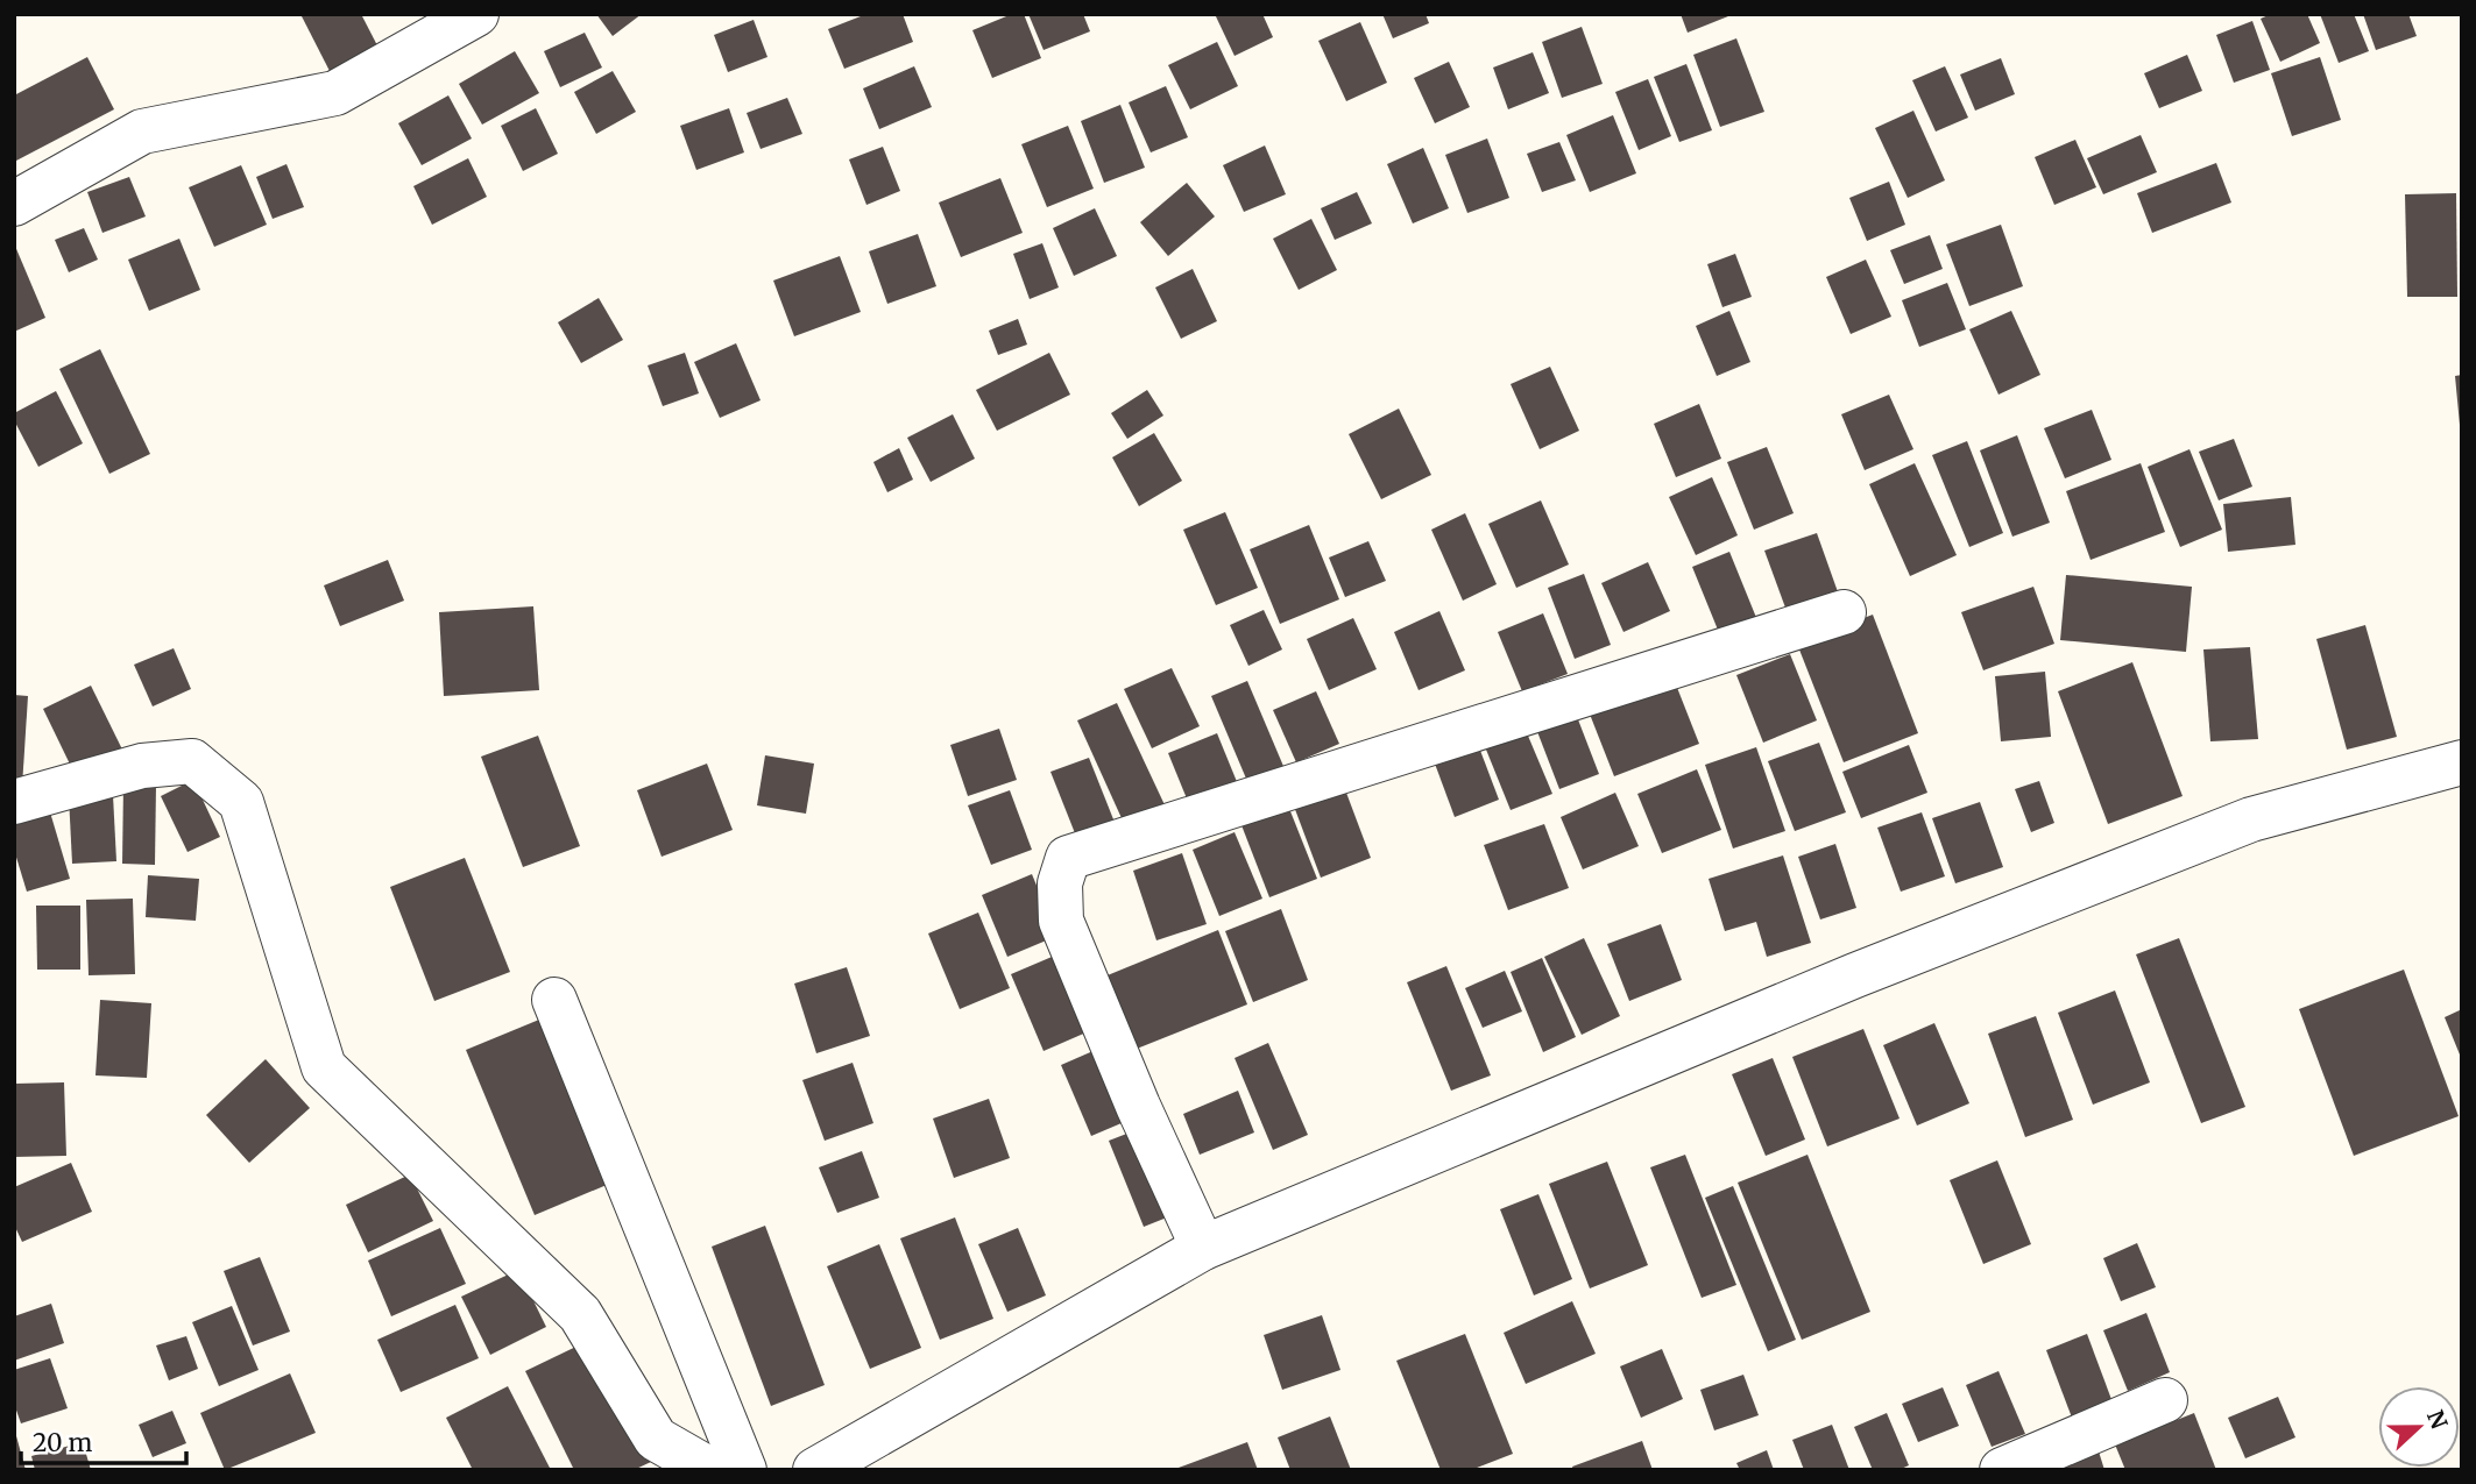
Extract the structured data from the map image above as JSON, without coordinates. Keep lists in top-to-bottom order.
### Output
{
  "scale_bar": "20 m",
  "north": "right"
}
